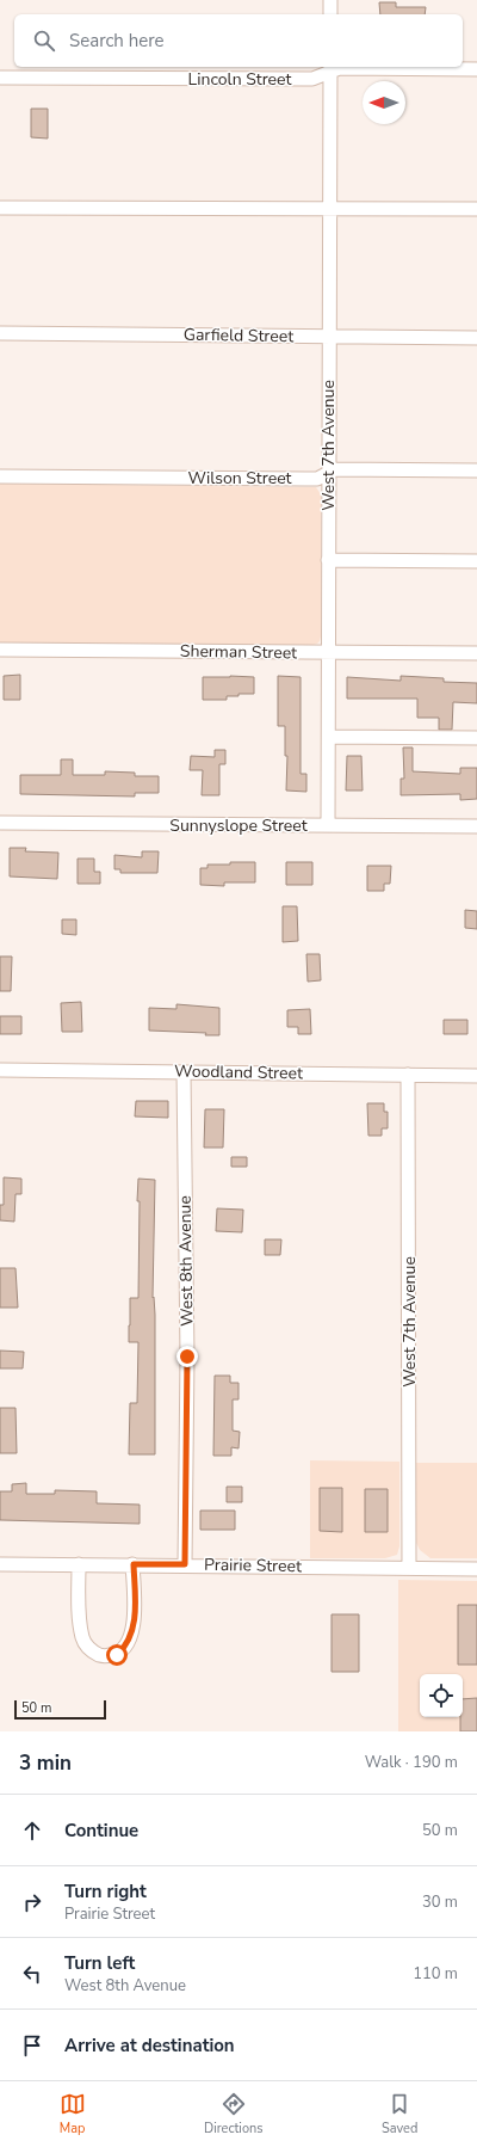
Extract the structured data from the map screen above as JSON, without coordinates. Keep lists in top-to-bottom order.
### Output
{
  "streets": {
    "street": [
      "Lincoln Street",
      "Garfield Street",
      "West 7th Avenue",
      "Wilson Street",
      "Sherman Street",
      "Sunnyslope Street",
      "Woodland Street",
      "West 8th Avenue",
      "Prairie Street"
    ]
  },
  "crossings": [
    ["Lincoln Street", "West 7th Avenue"],
    ["Garfield Street", "West 7th Avenue"],
    ["West 7th Avenue", "Wilson Street"],
    ["West 7th Avenue", "Sherman Street"],
    ["West 7th Avenue", "Sunnyslope Street"],
    ["West 7th Avenue", "Woodland Street"],
    ["West 7th Avenue", "Prairie Street"],
    ["Woodland Street", "West 8th Avenue"],
    ["West 8th Avenue", "Prairie Street"]
  ],
  "scale_bar": "50 m",
  "north": "left",
  "page": {
    "search": "Search here",
    "scale": "50 m",
    "heading": ["3 min", "Walk · 190 m"],
    "list": [
      ["Continue", "50 m"],
      ["Turn right", "Prairie Street", "30 m"],
      ["Turn left", "West 8th Avenue", "110 m"],
      "Arrive at destination"
    ],
    "nav": ["Map", "Directions", "Saved"]
  }
}
